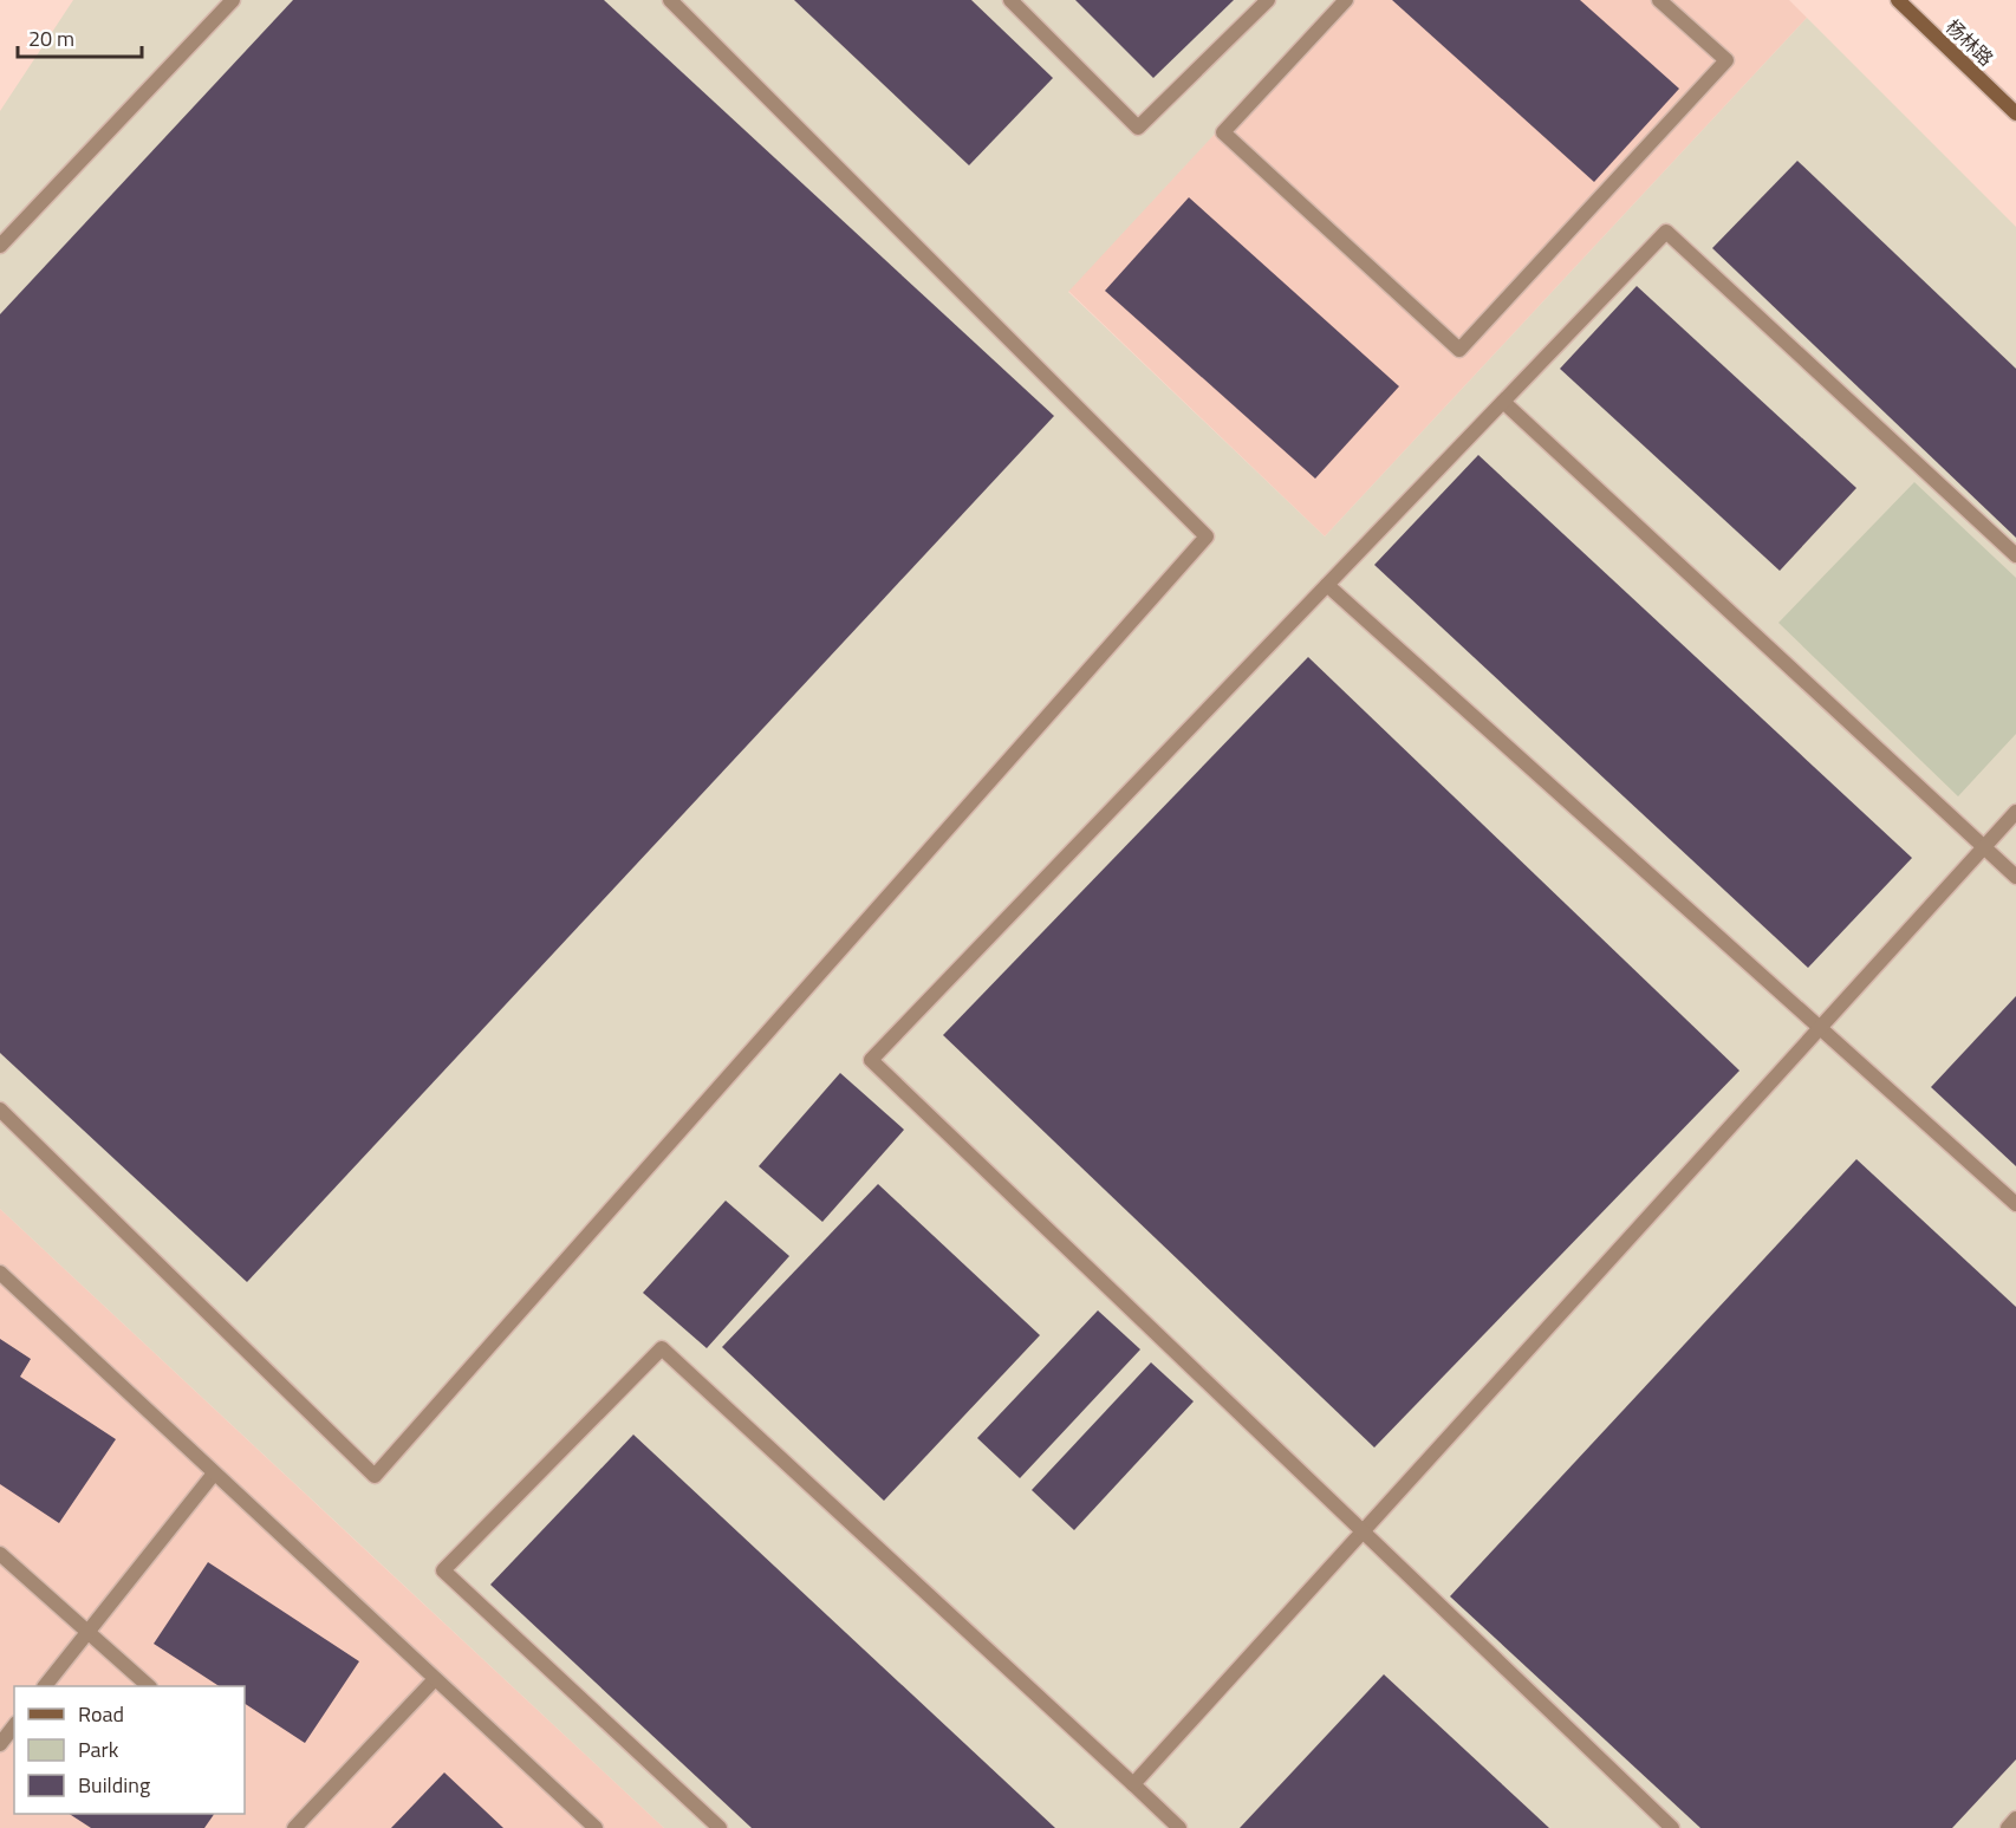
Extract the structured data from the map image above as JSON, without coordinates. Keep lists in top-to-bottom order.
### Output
{
  "streets": {
    "street": ["杨林路"]
  },
  "legend": ["Road", "Park", "Building"],
  "scale_bar": "20 m"
}
